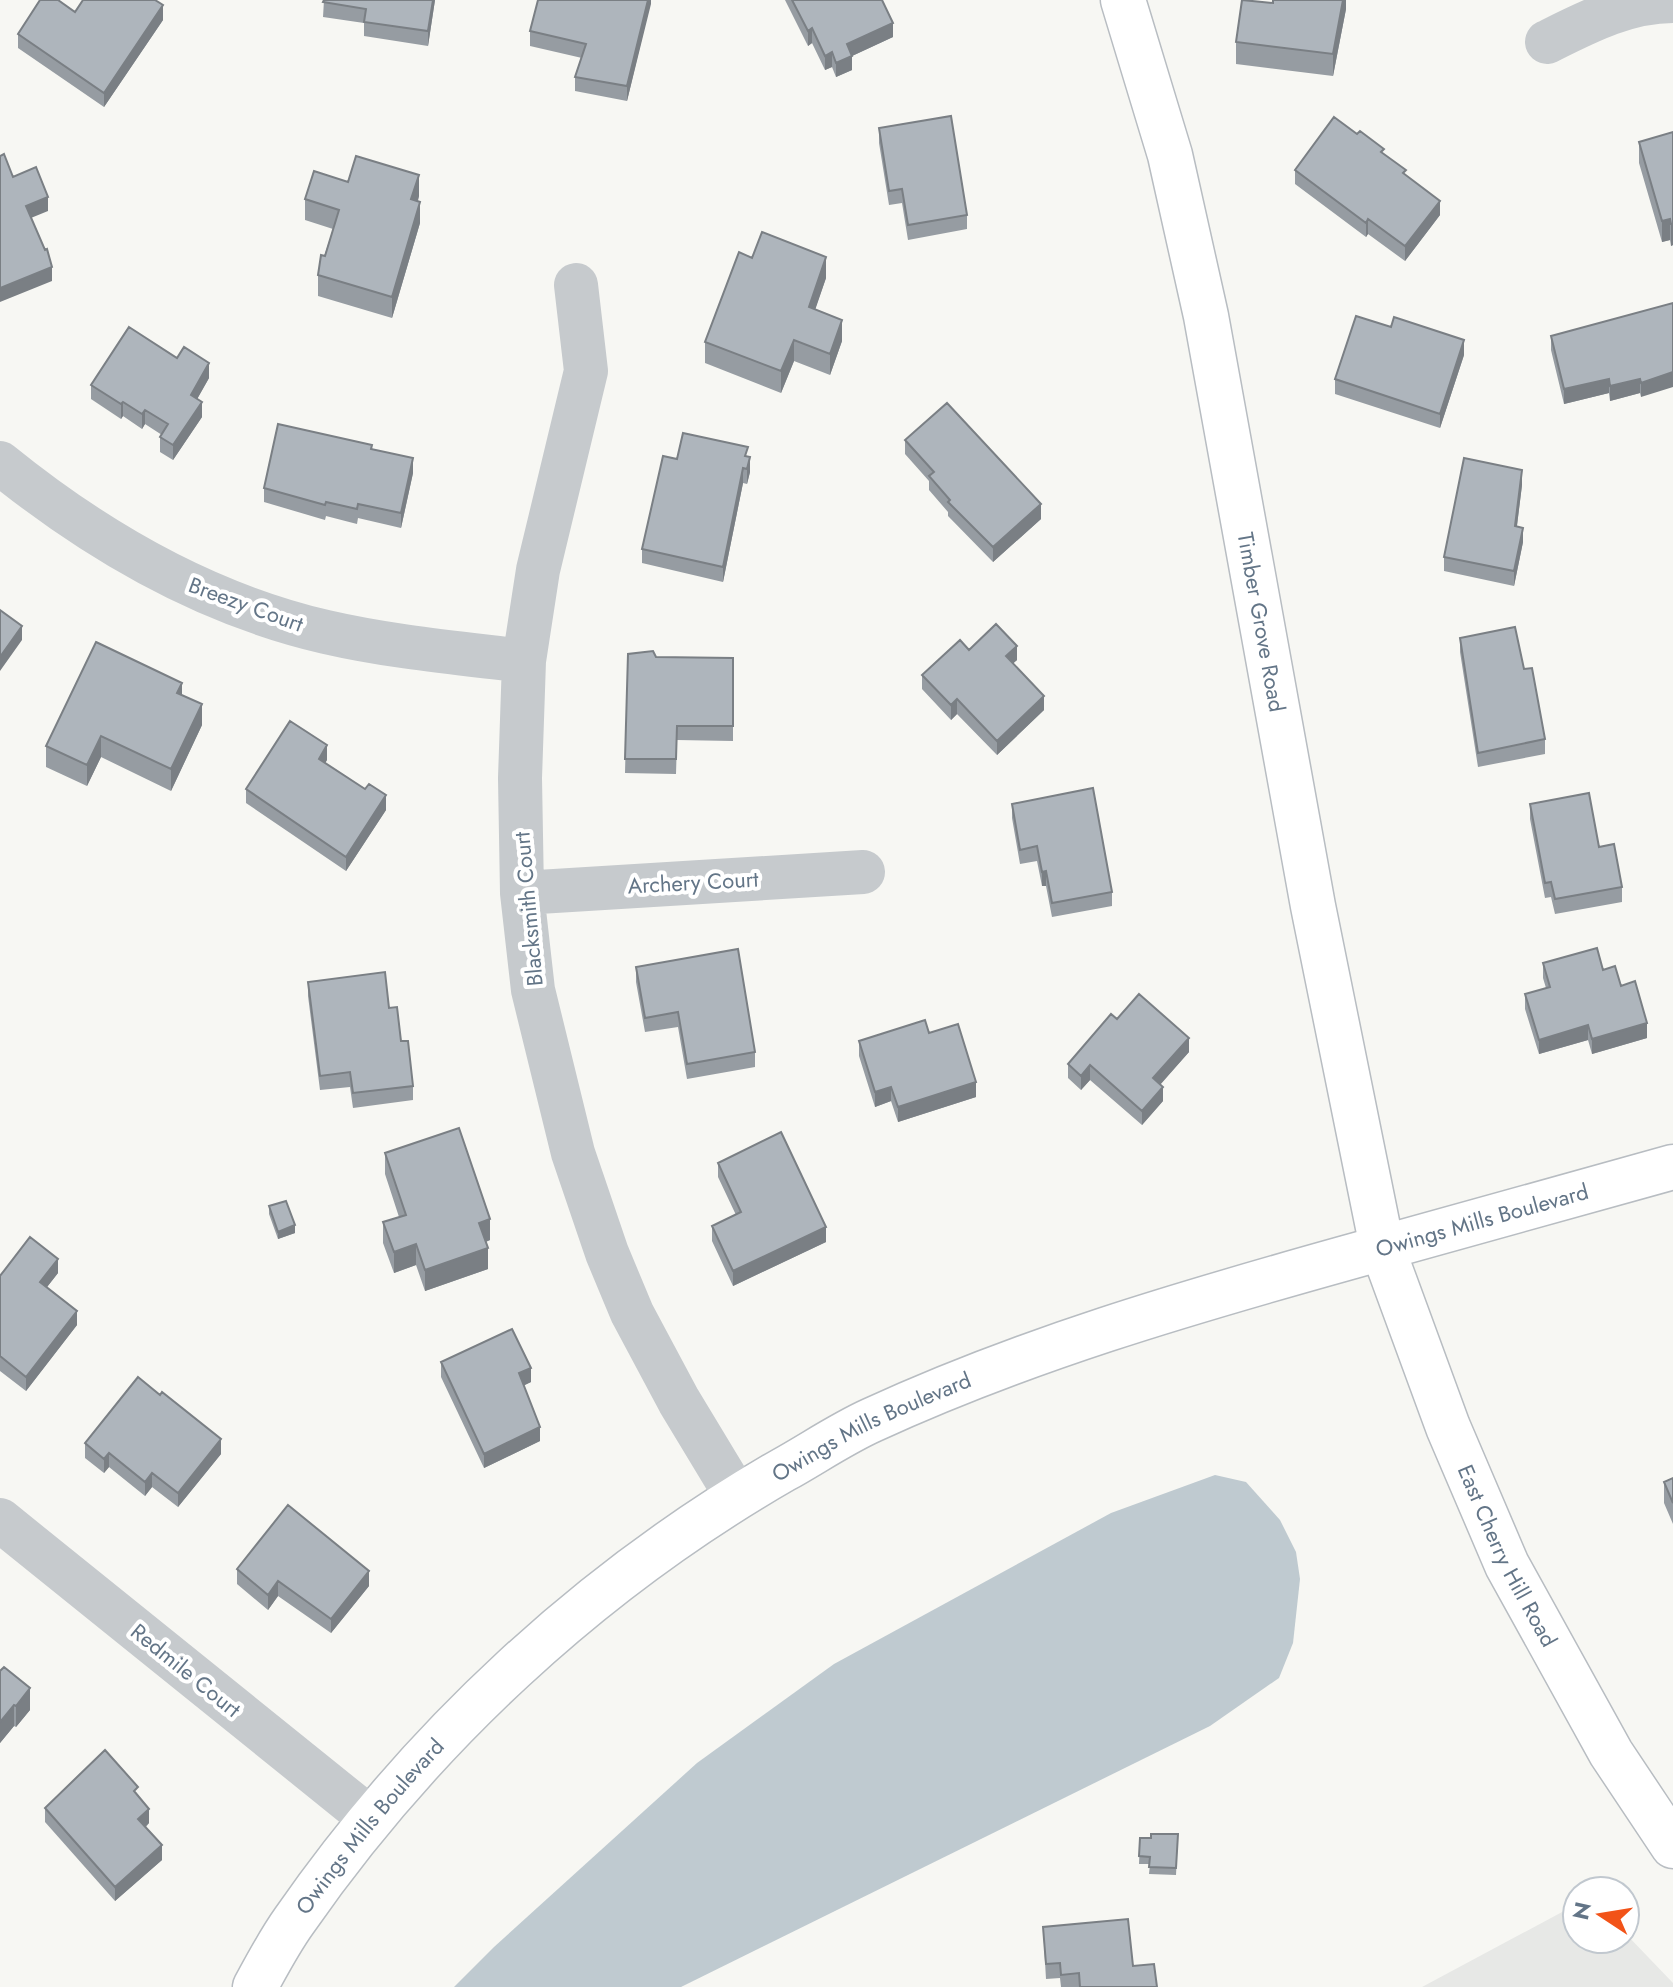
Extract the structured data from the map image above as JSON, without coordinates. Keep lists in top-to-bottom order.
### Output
{
  "streets": {
    "main road": ["Timber Grove Road", "Owings Mills Boulevard", "East Cherry Hill Road"],
    "street": [
      "Breezy Court",
      "Archery Court",
      "Blacksmith Court",
      "Redmile Court"
    ]
  },
  "crossings": [
    ["Breezy Court", "Blacksmith Court"],
    ["Timber Grove Road", "Owings Mills Boulevard"],
    ["Timber Grove Road", "East Cherry Hill Road"],
    ["Archery Court", "Blacksmith Court"],
    ["Blacksmith Court", "Owings Mills Boulevard"],
    ["Owings Mills Boulevard", "East Cherry Hill Road"],
    ["Owings Mills Boulevard", "Redmile Court"]
  ],
  "north": "left"
}
